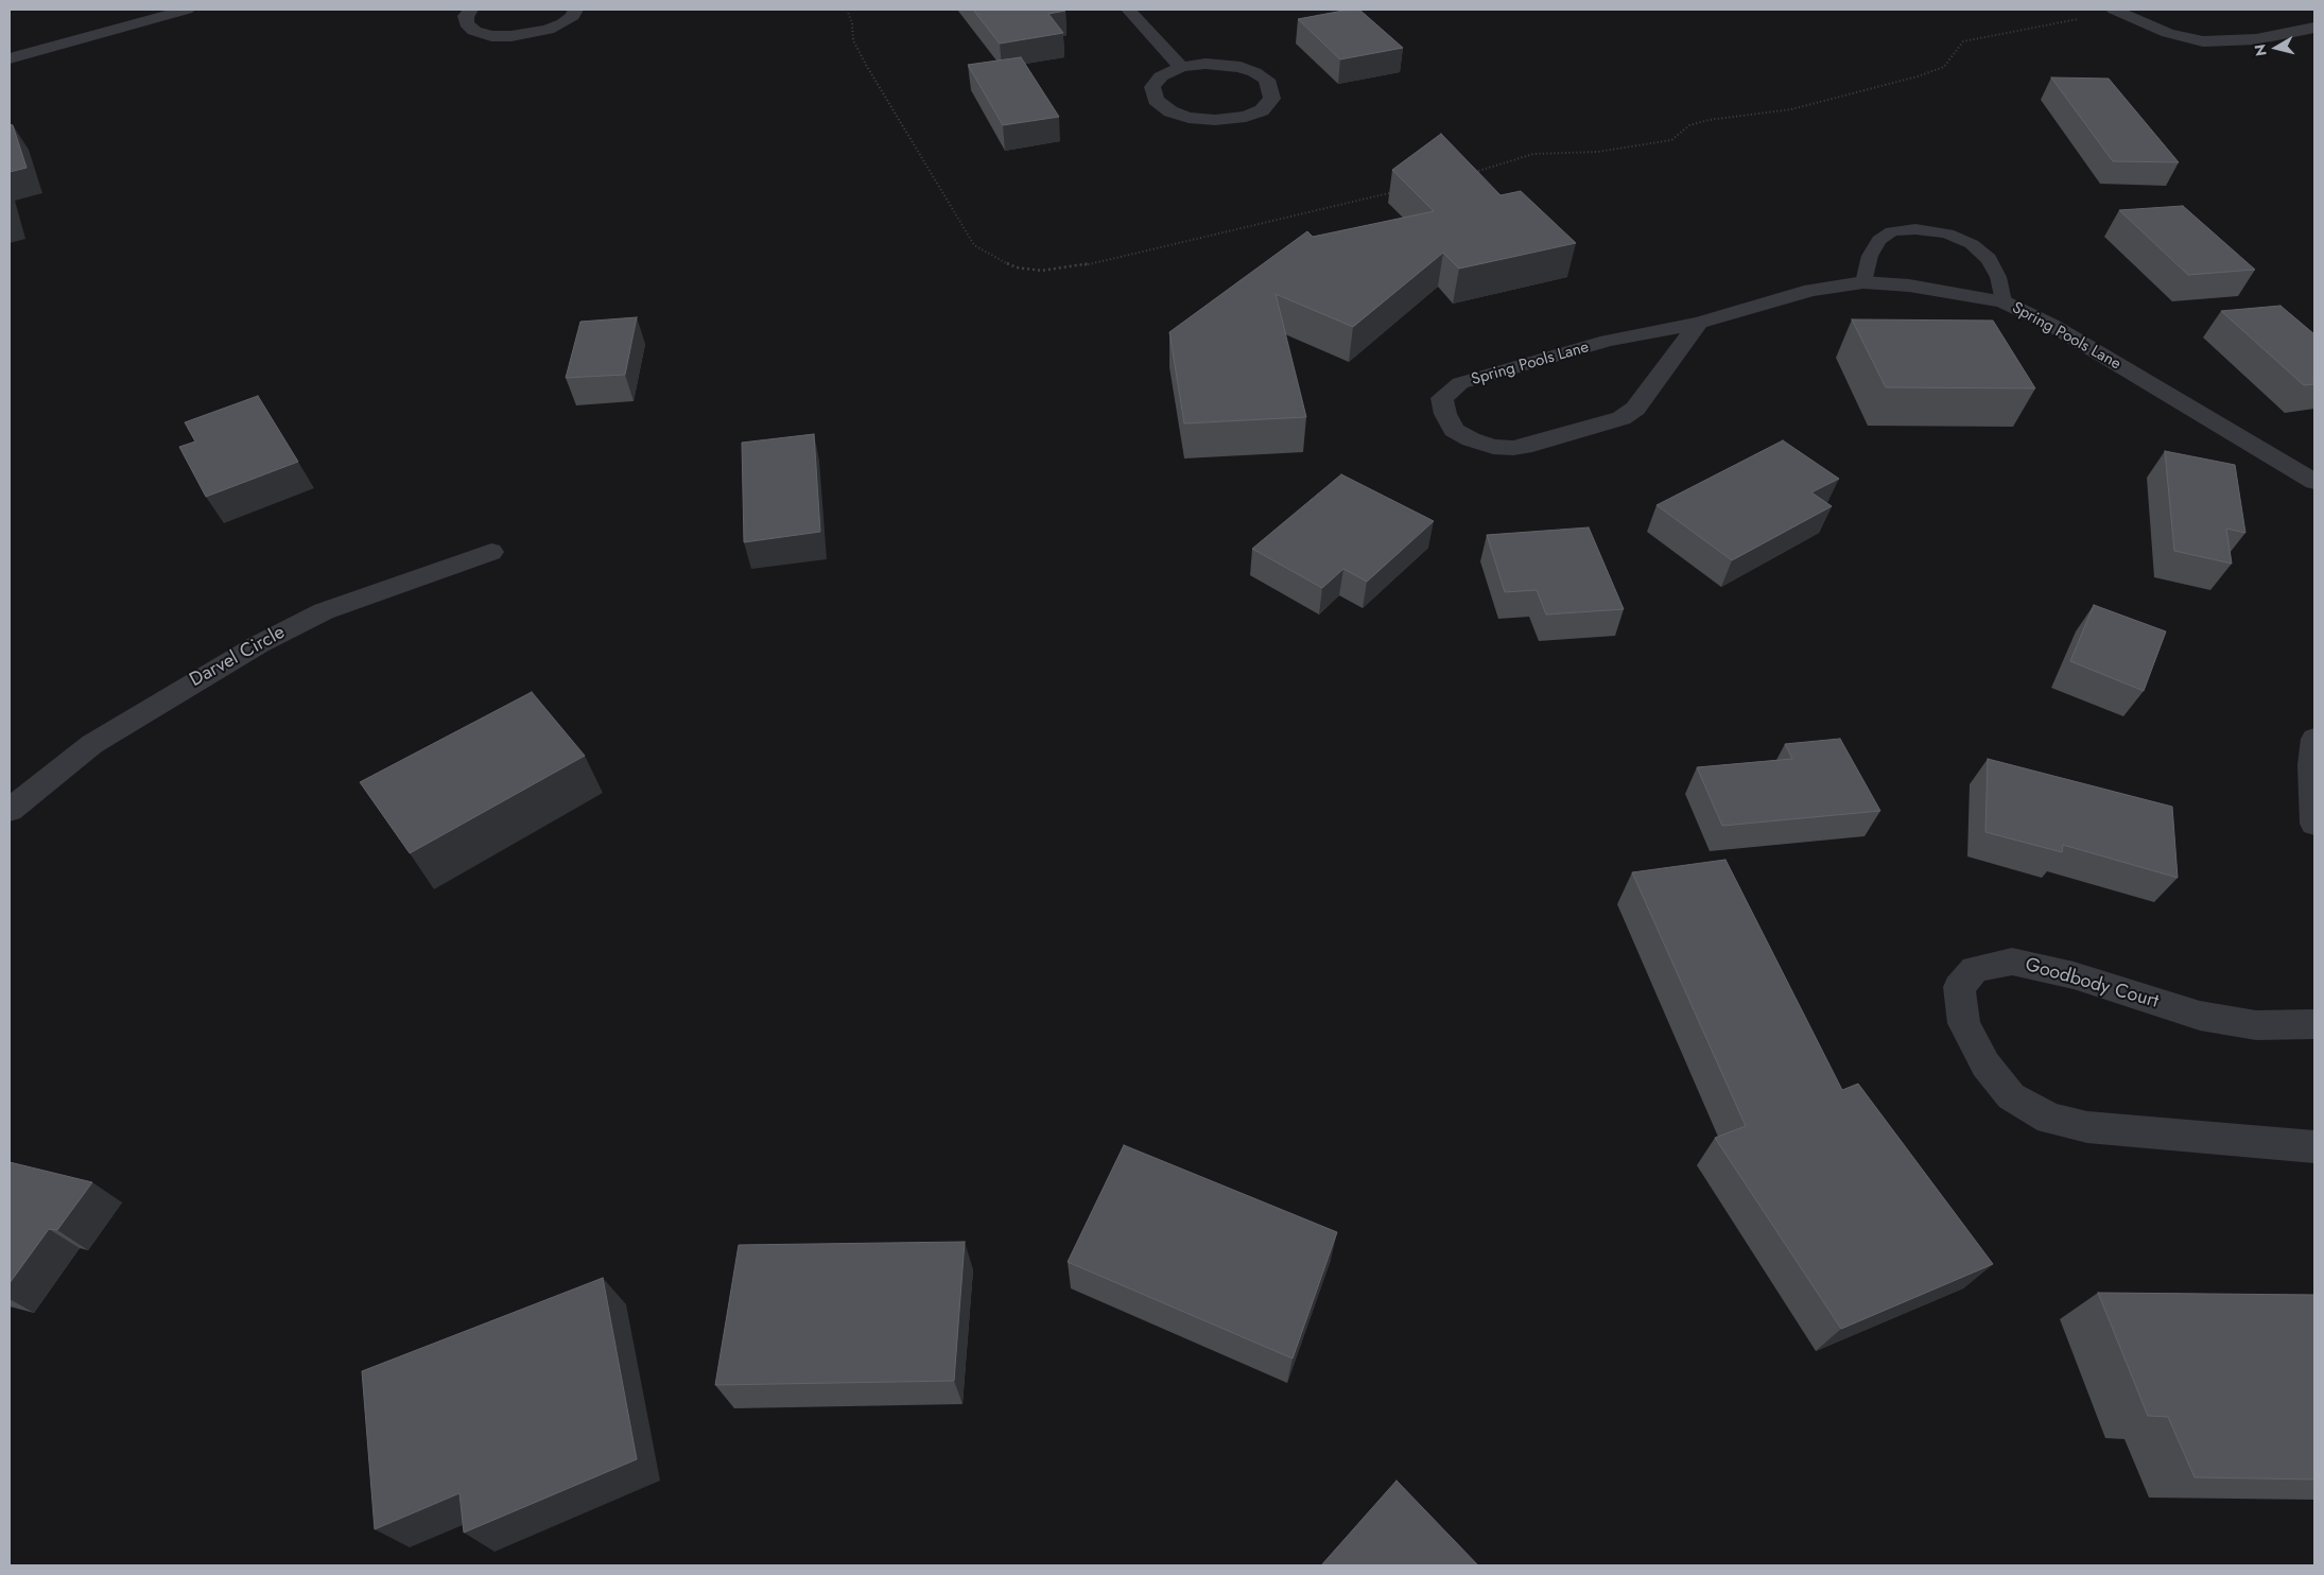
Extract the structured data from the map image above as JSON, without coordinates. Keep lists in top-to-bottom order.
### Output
{
  "streets": {
    "street": ["Spring Pools Lane", "Darvel Circle", "Goodbody Court"]
  },
  "north": "left"
}
